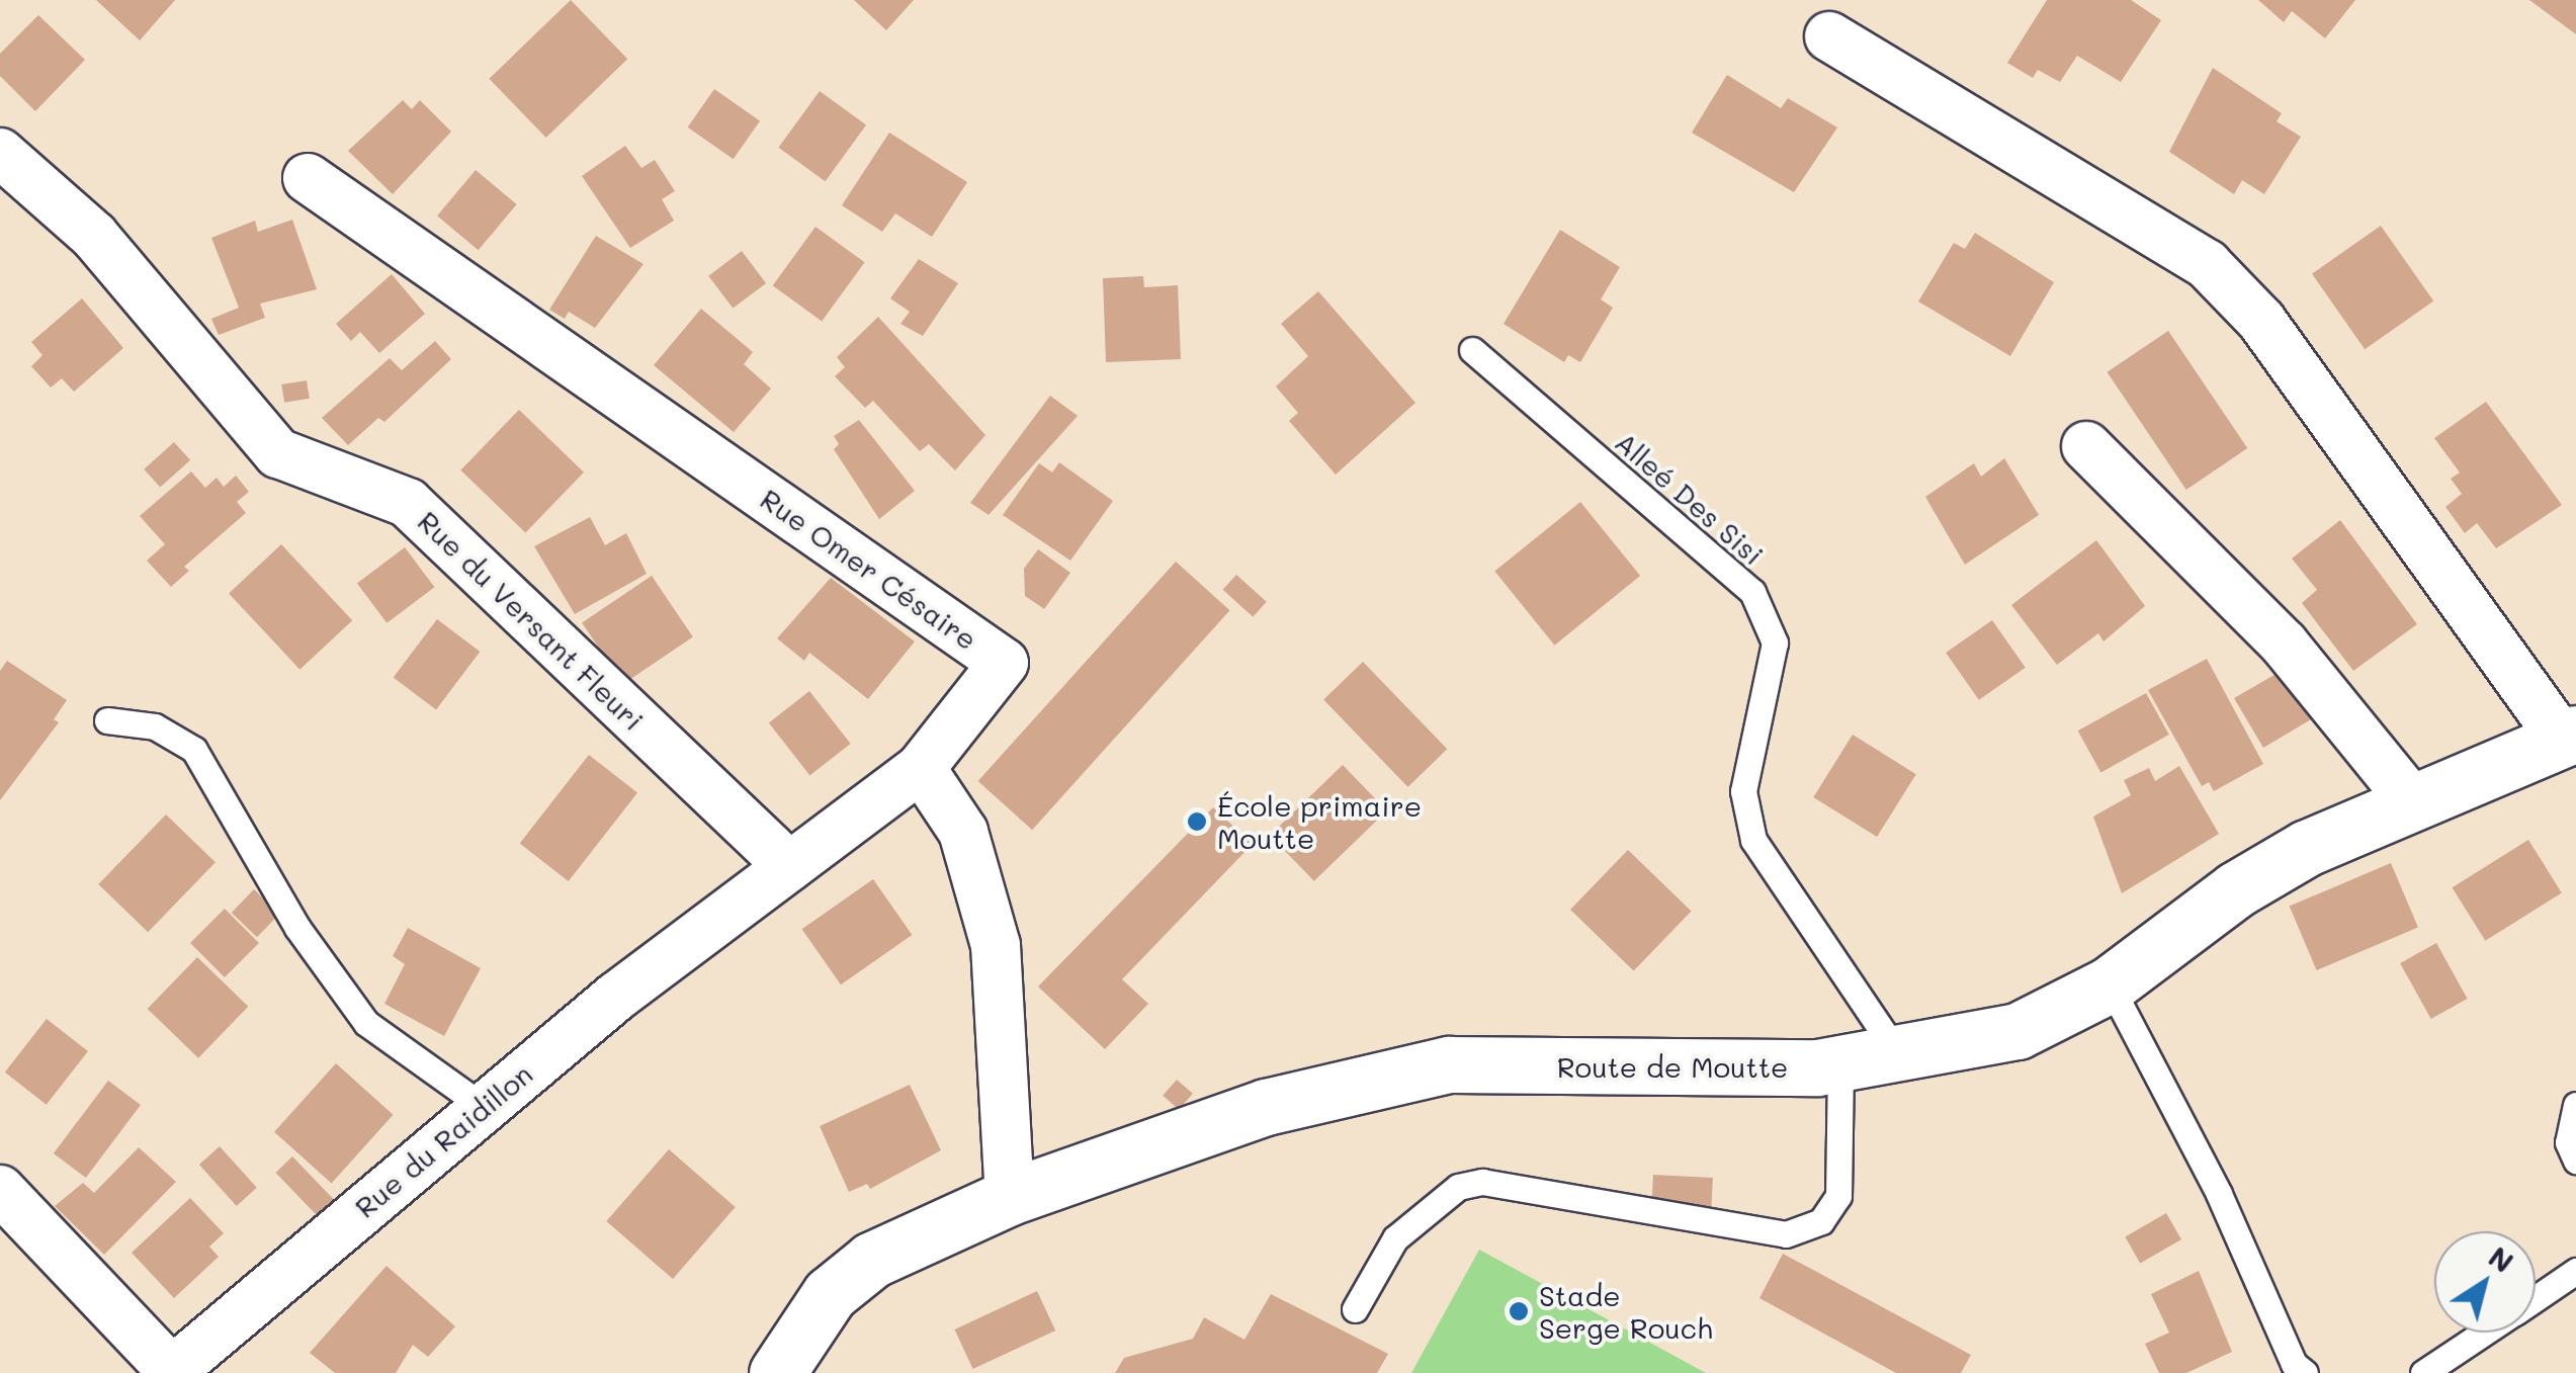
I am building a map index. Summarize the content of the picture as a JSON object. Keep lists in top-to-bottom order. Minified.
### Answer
{"streets":{"street":["Rue Omer Césaire","Rue du Versant Fleuri","Route de Moutte","Rue du Raidillon"],"lane":["Alleé Des Sisi"]},"crossings":[["Alleé Des Sisi","Route de Moutte"],["Rue Omer Césaire","Rue du Raidillon"],["Rue du Versant Fleuri","Rue du Raidillon"]],"places":["École primaire Moutte","Stade Serge Rouch"],"north":"top right"}
